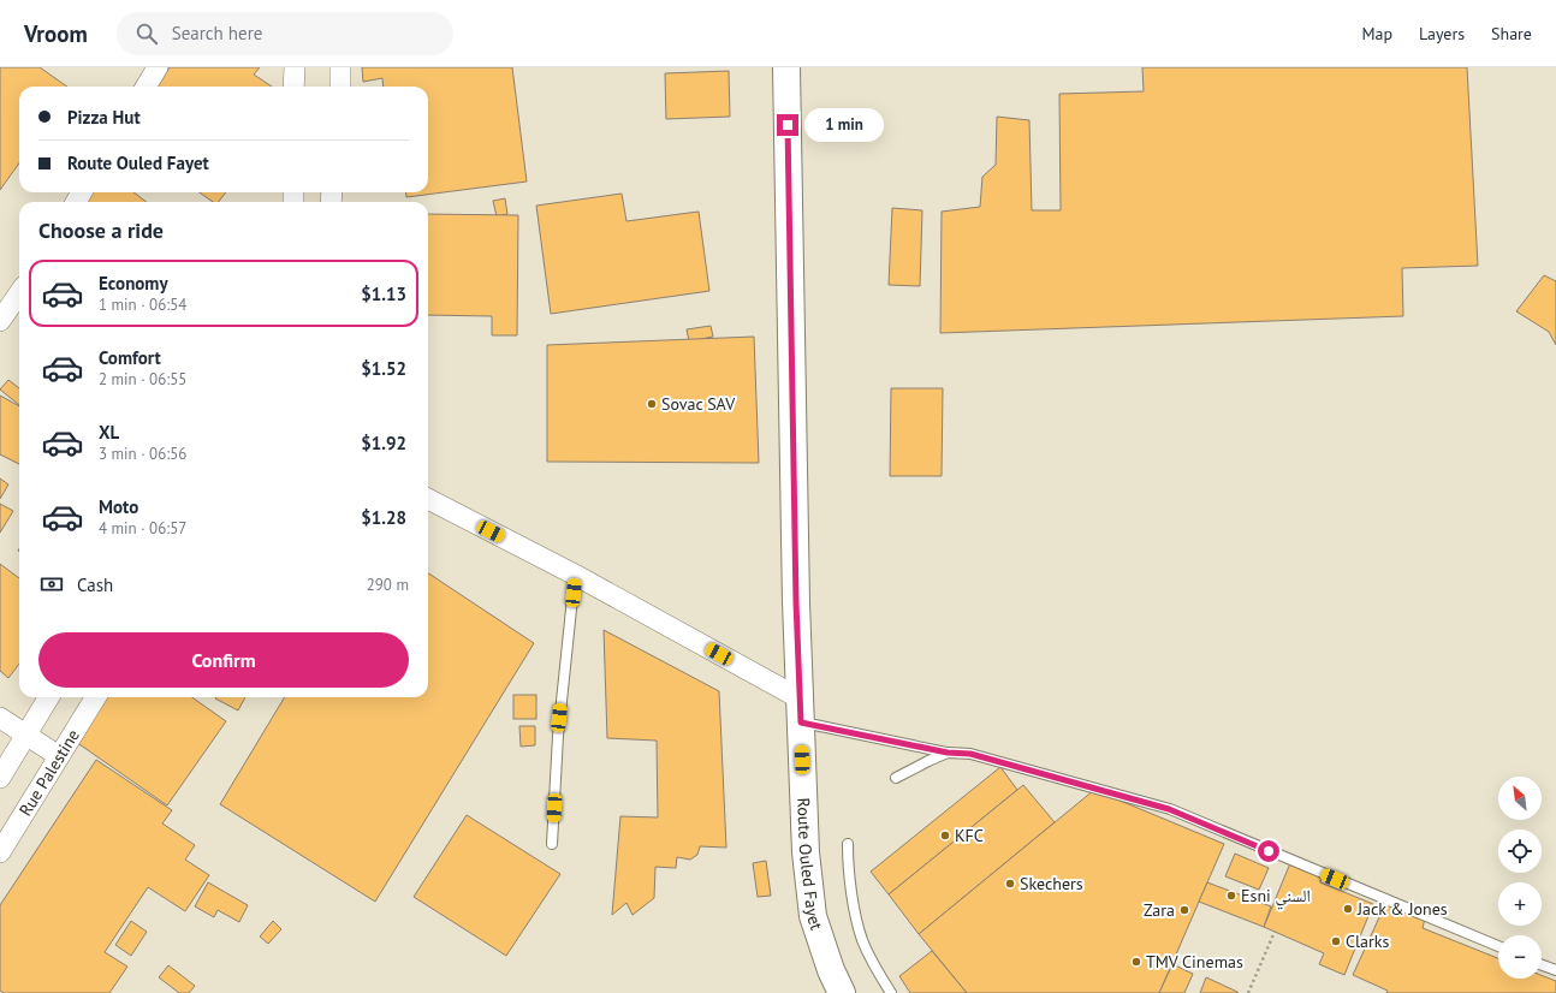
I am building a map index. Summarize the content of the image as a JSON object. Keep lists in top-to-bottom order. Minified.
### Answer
{"streets":{"main road":["Route Ouled Fayet"],"street":["Rue Palestine"]},"places":["Sovac SAV","KFC","Skechers","Esni السني","Jack & Jones","Zara","Clarks","TMV Cinemas"],"north":"top left","page":{"header":"Vroom","search":"Search here","nav":["Map","Layers","Share"],"banner":["Pizza Hut","Route Ouled Fayet"],"bubble":"1 min","heading":"Choose a ride","list":[{"name":"Economy","note":"1 min · 06:54","value":"$1.13"},{"name":"Comfort","note":"2 min · 06:55","value":"$1.52"},{"name":"XL","note":"3 min · 06:56","value":"$1.92"},{"name":"Moto","note":"4 min · 06:57","value":"$1.28"}],"pay":["Cash","290 m"],"buttons":"Confirm","map_buttons":["+","−"]}}
